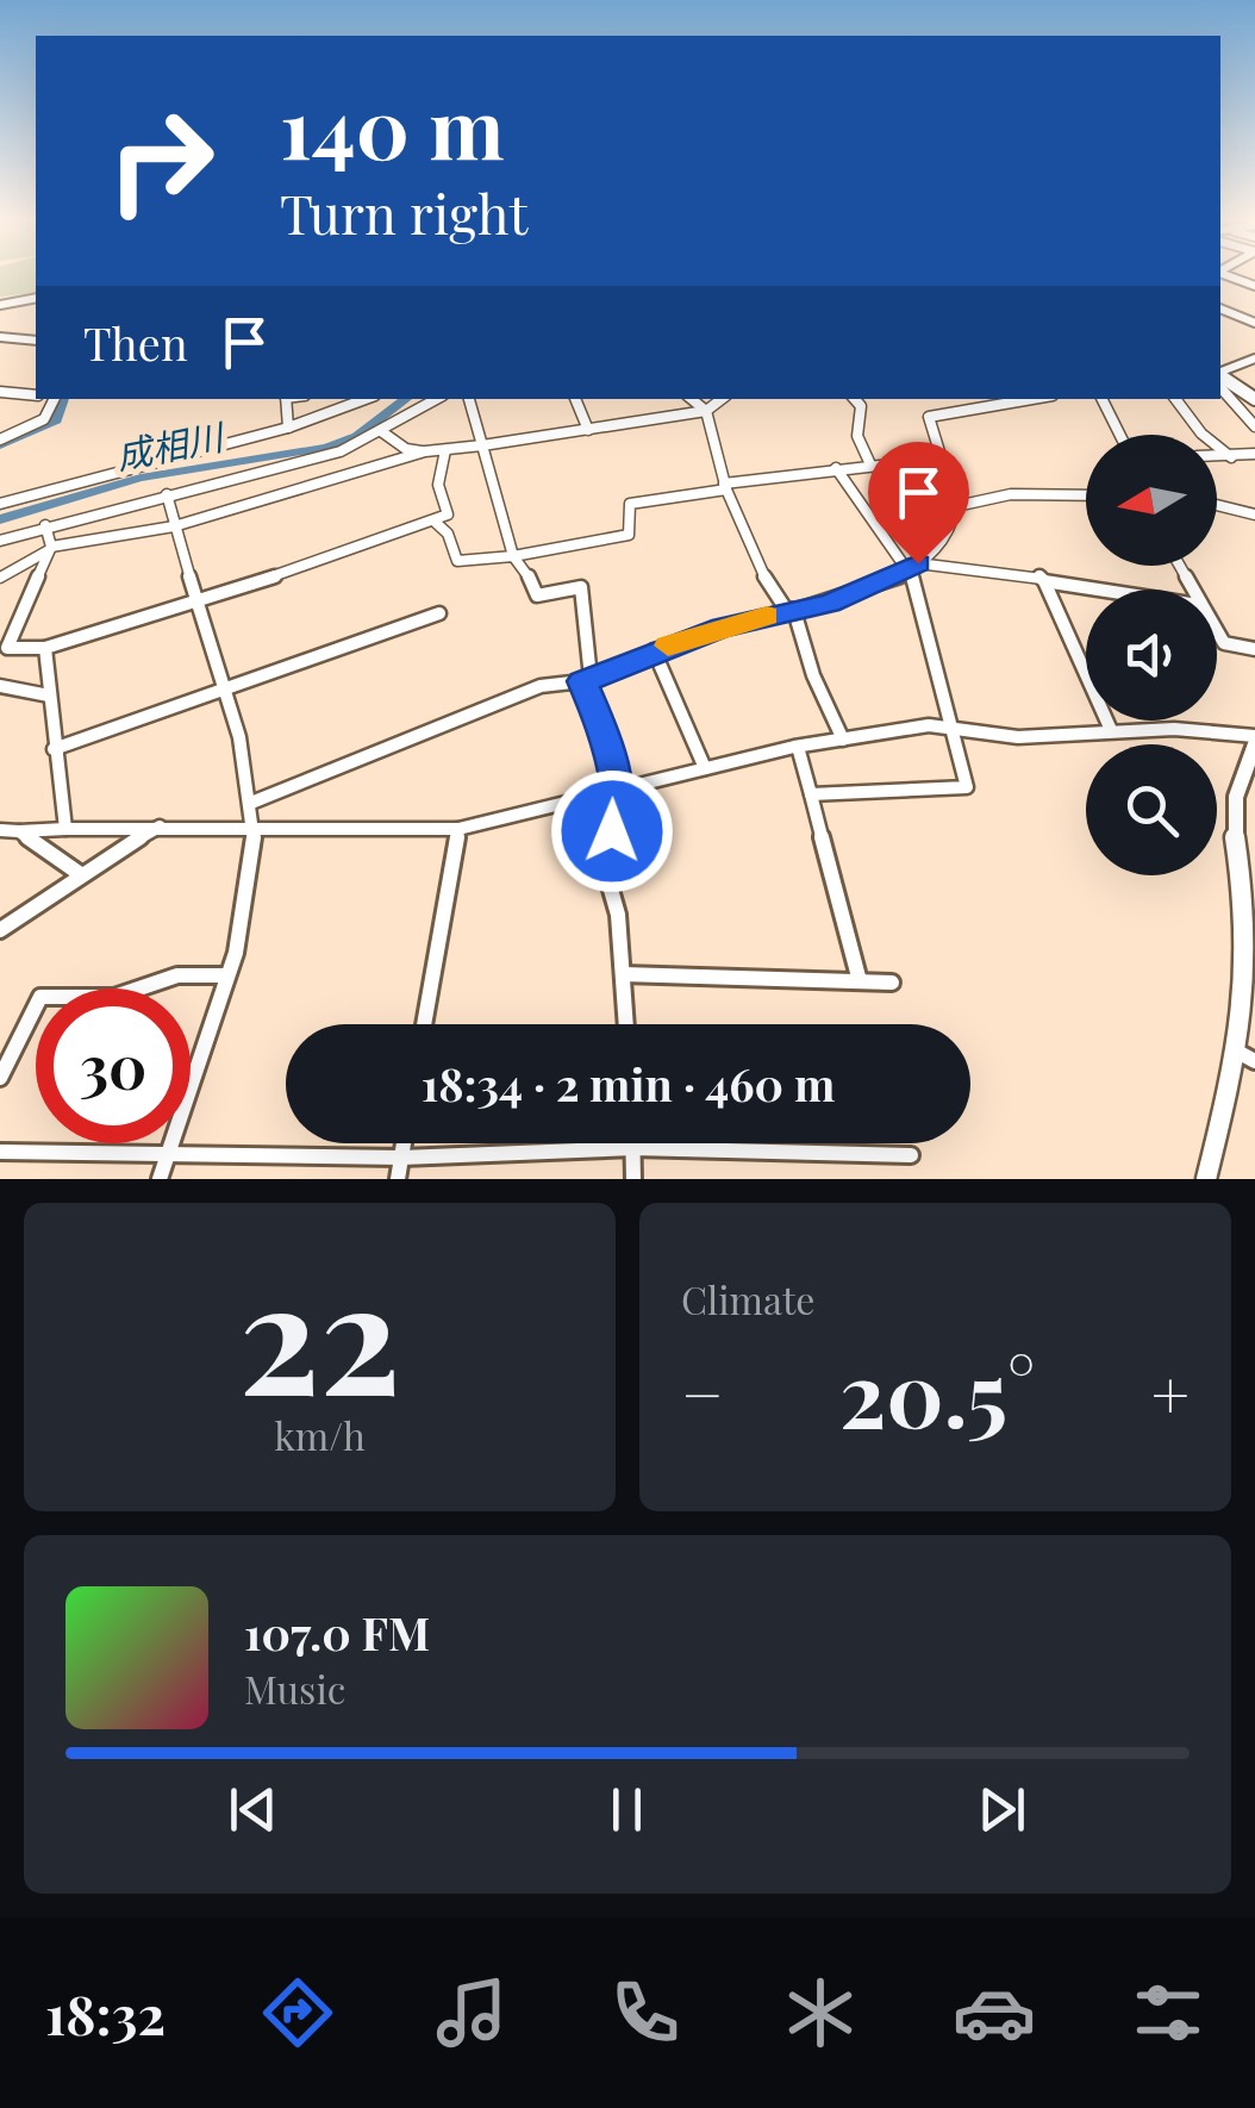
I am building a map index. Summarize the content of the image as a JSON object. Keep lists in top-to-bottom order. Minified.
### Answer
{"water":["成相川"],"north":"left","page":{"turn":["140 m","Turn right"],"then":"Then","limit":"30","trip":"18:34 · 2 min · 460 m","tile":[["22","km/h"],"Climate"],"heat":["−","20.5°","+"],"song":["107.0 FM","Music"],"tabs":"18:32"}}
